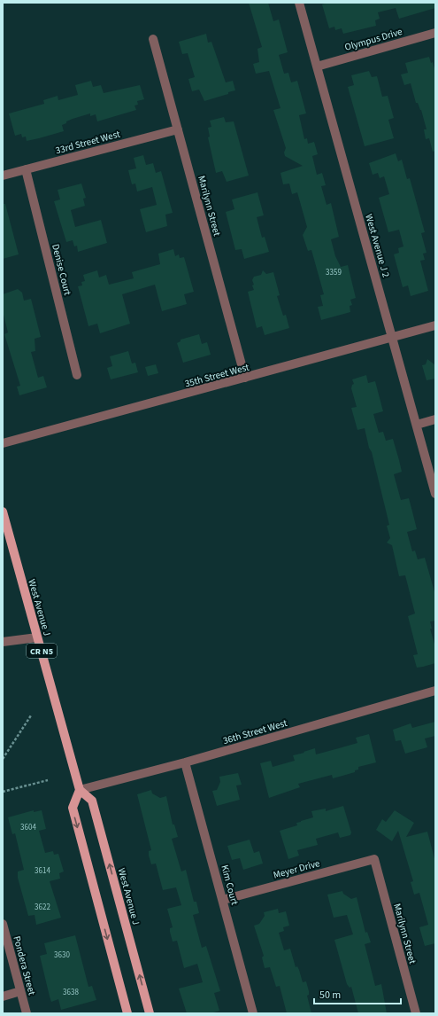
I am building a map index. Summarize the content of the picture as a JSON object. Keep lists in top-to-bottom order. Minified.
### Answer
{"streets":{"main road":["West Avenue J","CR N5"],"street":["Olympus Drive","33rd Street West","Marilynn Street","West Avenue J 2","Denise Court","35th Street West","36th Street West","Meyer Drive","Kim Court","Pondera Street"]},"crossings":[["Olympus Drive","West Avenue J 2"],["33rd Street West","Marilynn Street"],["33rd Street West","Denise Court"],["Marilynn Street","35th Street West"],["Marilynn Street","Meyer Drive"],["West Avenue J 2","35th Street West"],["West Avenue J","36th Street West"],["36th Street West","Kim Court"],["Meyer Drive","Kim Court"]],"house_numbers":["3359","3604","3614","3622","3630","3638"],"scale_bar":"50 m"}
